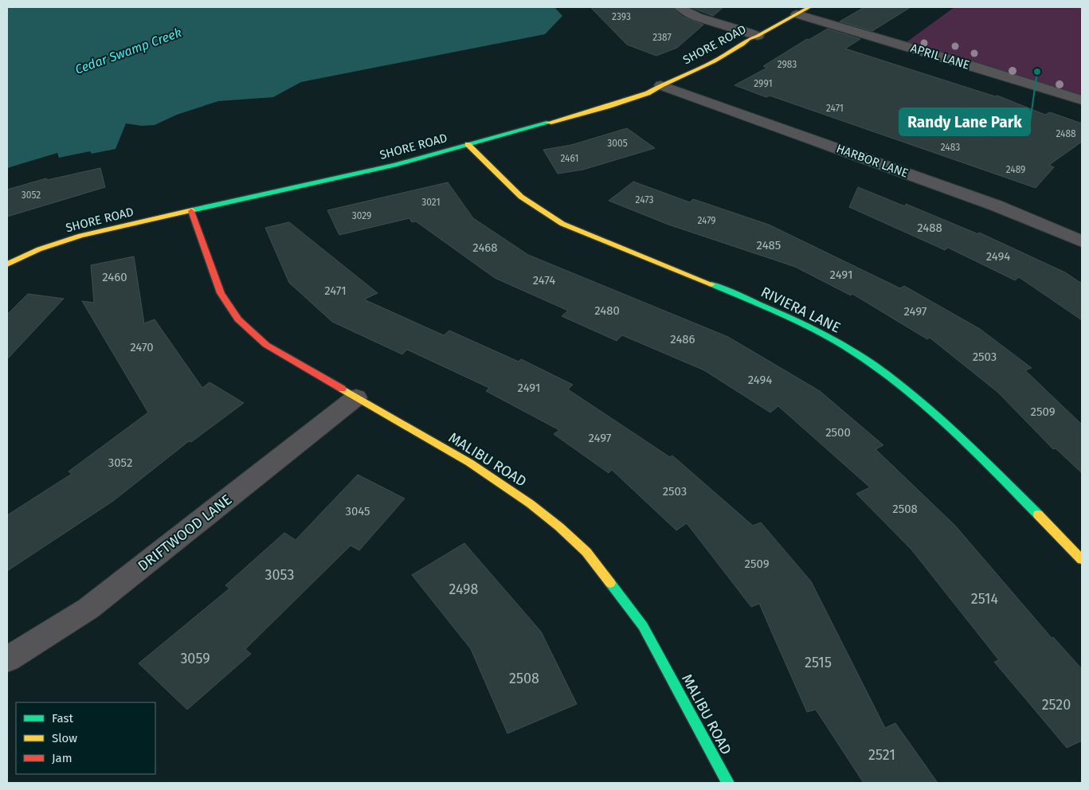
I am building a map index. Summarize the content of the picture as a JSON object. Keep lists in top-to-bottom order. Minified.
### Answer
{"streets":{"street":["SHORE ROAD","APRIL LANE","HARBOR LANE","RIVIERA LANE","MALIBU ROAD","DRIFTWOOD LANE"]},"crossings":[["SHORE ROAD","APRIL LANE"],["SHORE ROAD","HARBOR LANE"],["SHORE ROAD","RIVIERA LANE"],["SHORE ROAD","MALIBU ROAD"],["MALIBU ROAD","DRIFTWOOD LANE"]],"water":["Cedar Swamp Creek"],"places":["Randy Lane Park"],"house_numbers":["2393","2387","2983","2991","2471","2488","3005","2483","2461","2489","3052","2473","3021","3029","2479","2488","2485","2468","2494","2491","2460","2474","2471","2480","2497","2486","2470","2503","2494","2491","2509","2500","2497","3052","2503","2508","3045","2509","3053","2498","2514","3059","2515","2508","2520","2521"],"legend":["Fast","Slow","Jam"]}
